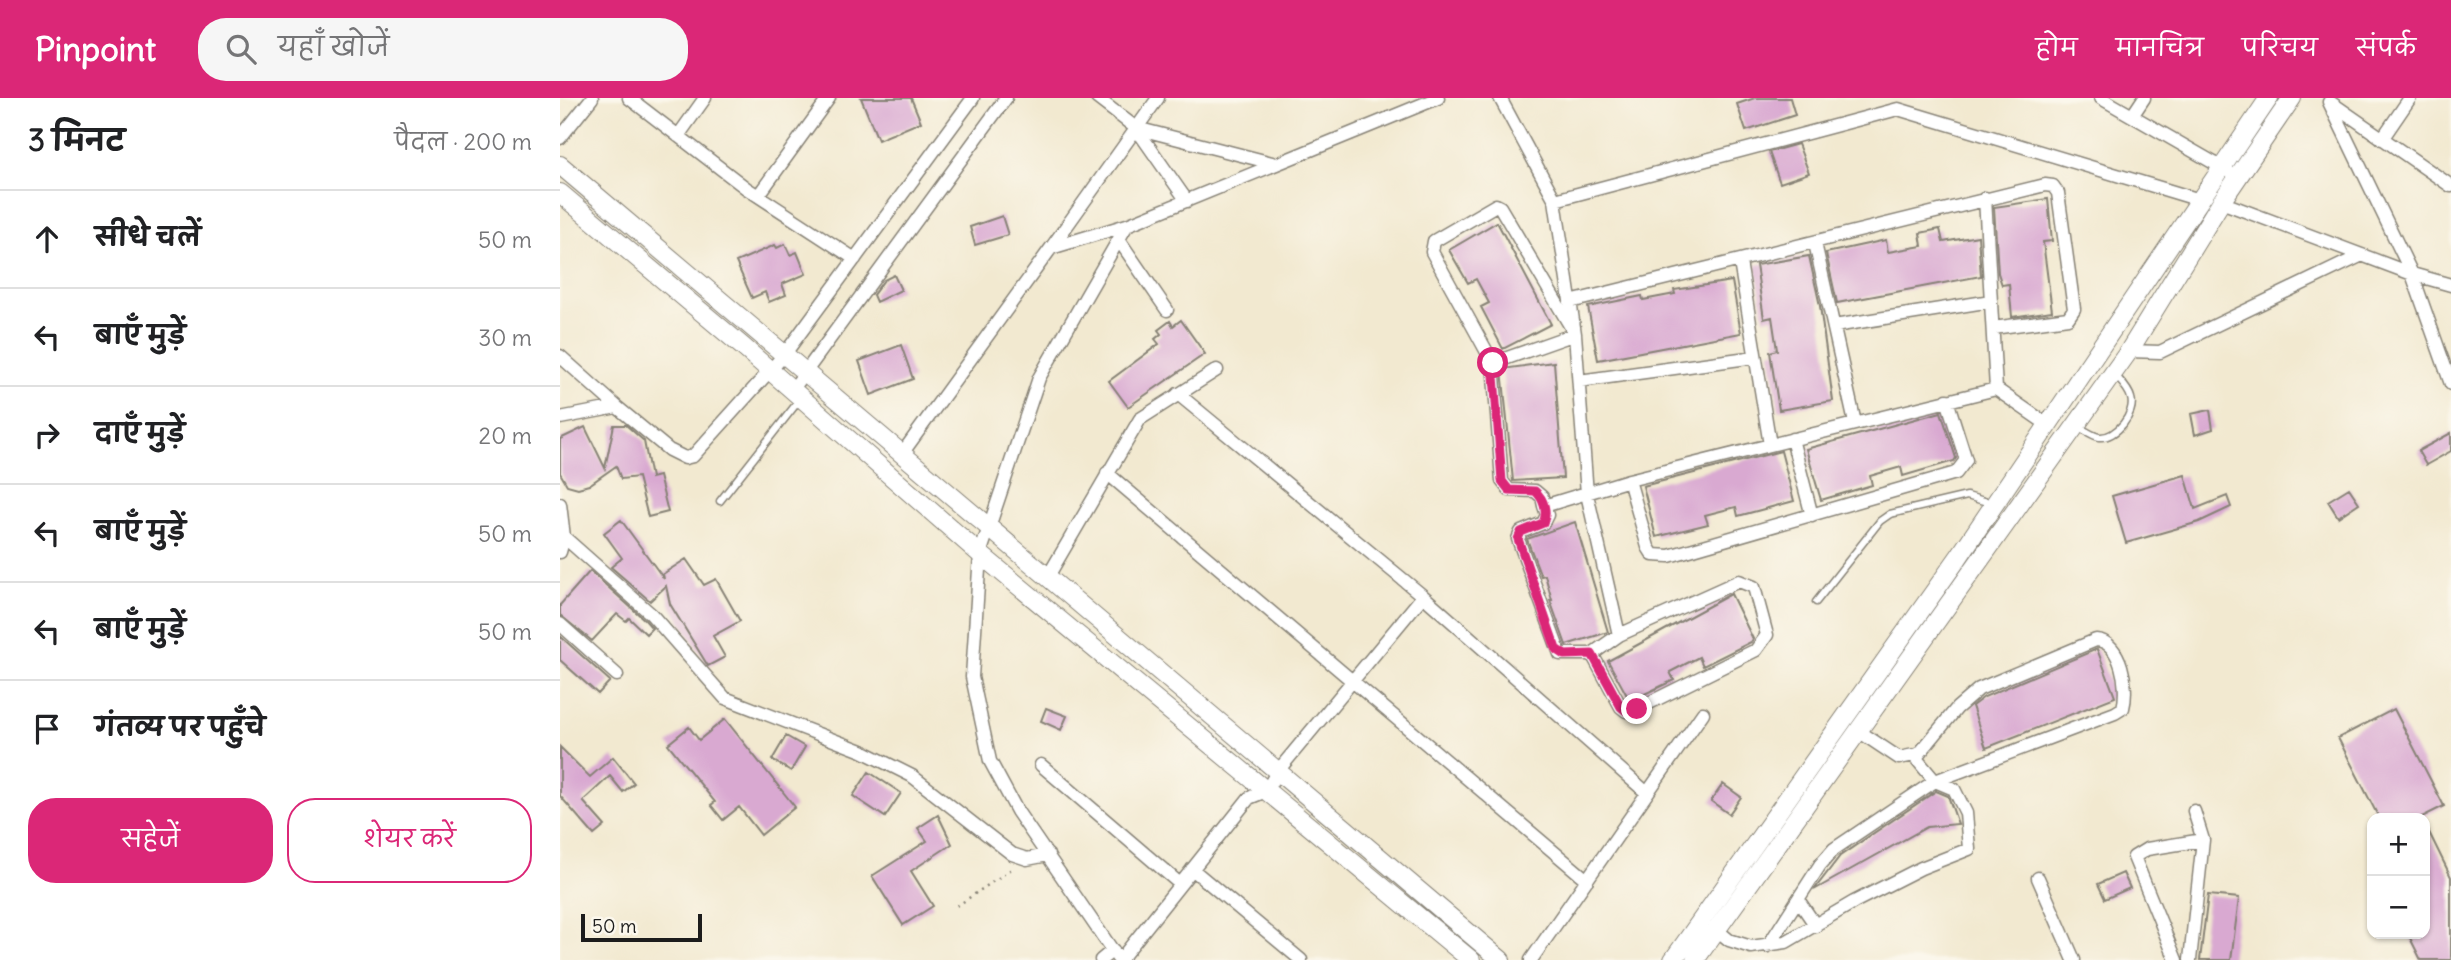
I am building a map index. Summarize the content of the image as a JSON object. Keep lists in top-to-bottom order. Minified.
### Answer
{"scale_bar":"50 m","page":{"header":"Pinpoint","search":"यहाँ खोजें","nav":["होम","मानचित्र","परिचय","संपर्क"],"heading":["3 मिनट","पैदल · 200 m"],"list":[["सीधे चलें","50 m"],["बाएँ मुड़ें","30 m"],["दाएँ मुड़ें","20 m"],["बाएँ मुड़ें","50 m"],["बाएँ मुड़ें","50 m"],"गंतव्य पर पहुँचे"],"buttons":["सहेजें","शेयर करें"],"map_buttons":["+","−"],"scale":"50 m"}}
